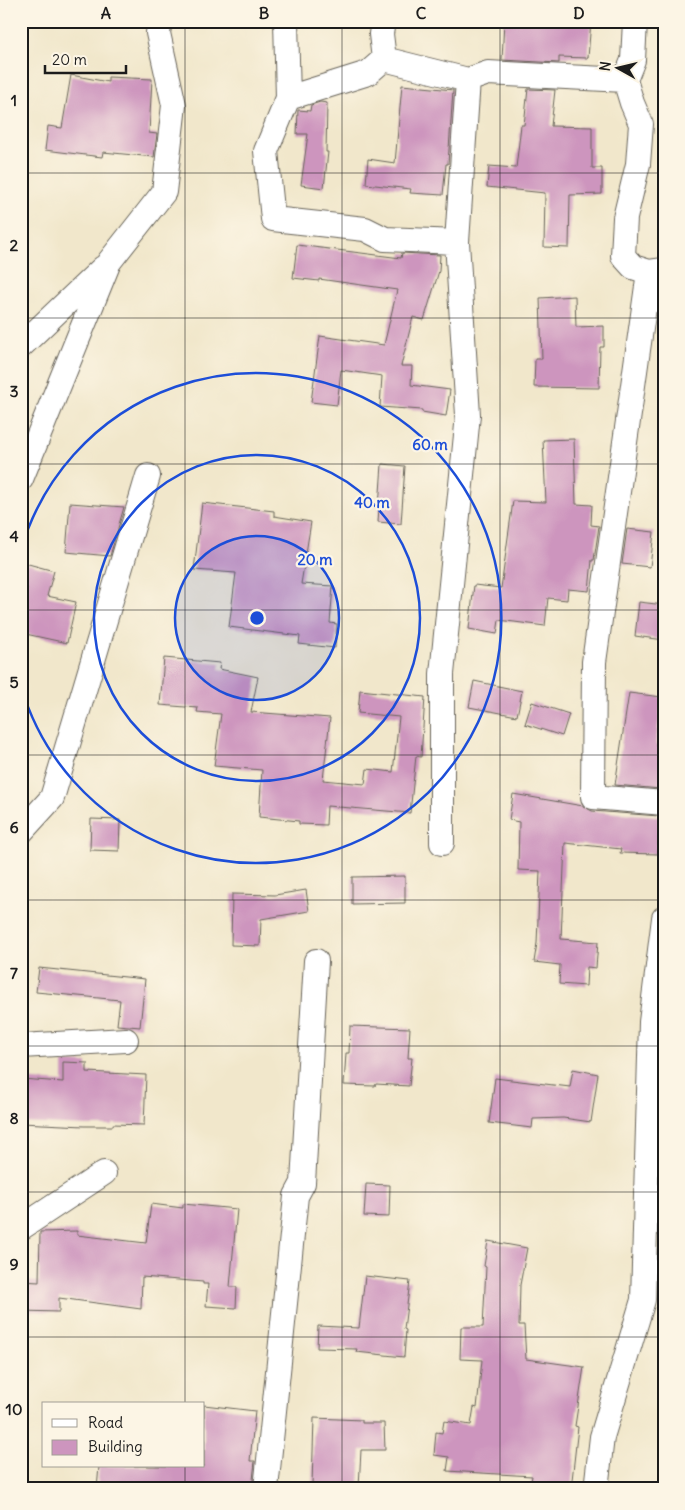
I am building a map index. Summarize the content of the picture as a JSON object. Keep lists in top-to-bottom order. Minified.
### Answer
{"legend":["Road","Building"],"scale_bar":"20 m","north":"left","grid":{"columns":["A","B","C","D"],"rows":["1","2","3","4","5","6","7","8","9","10"]},"rings":["60 m","40 m","20 m"]}
